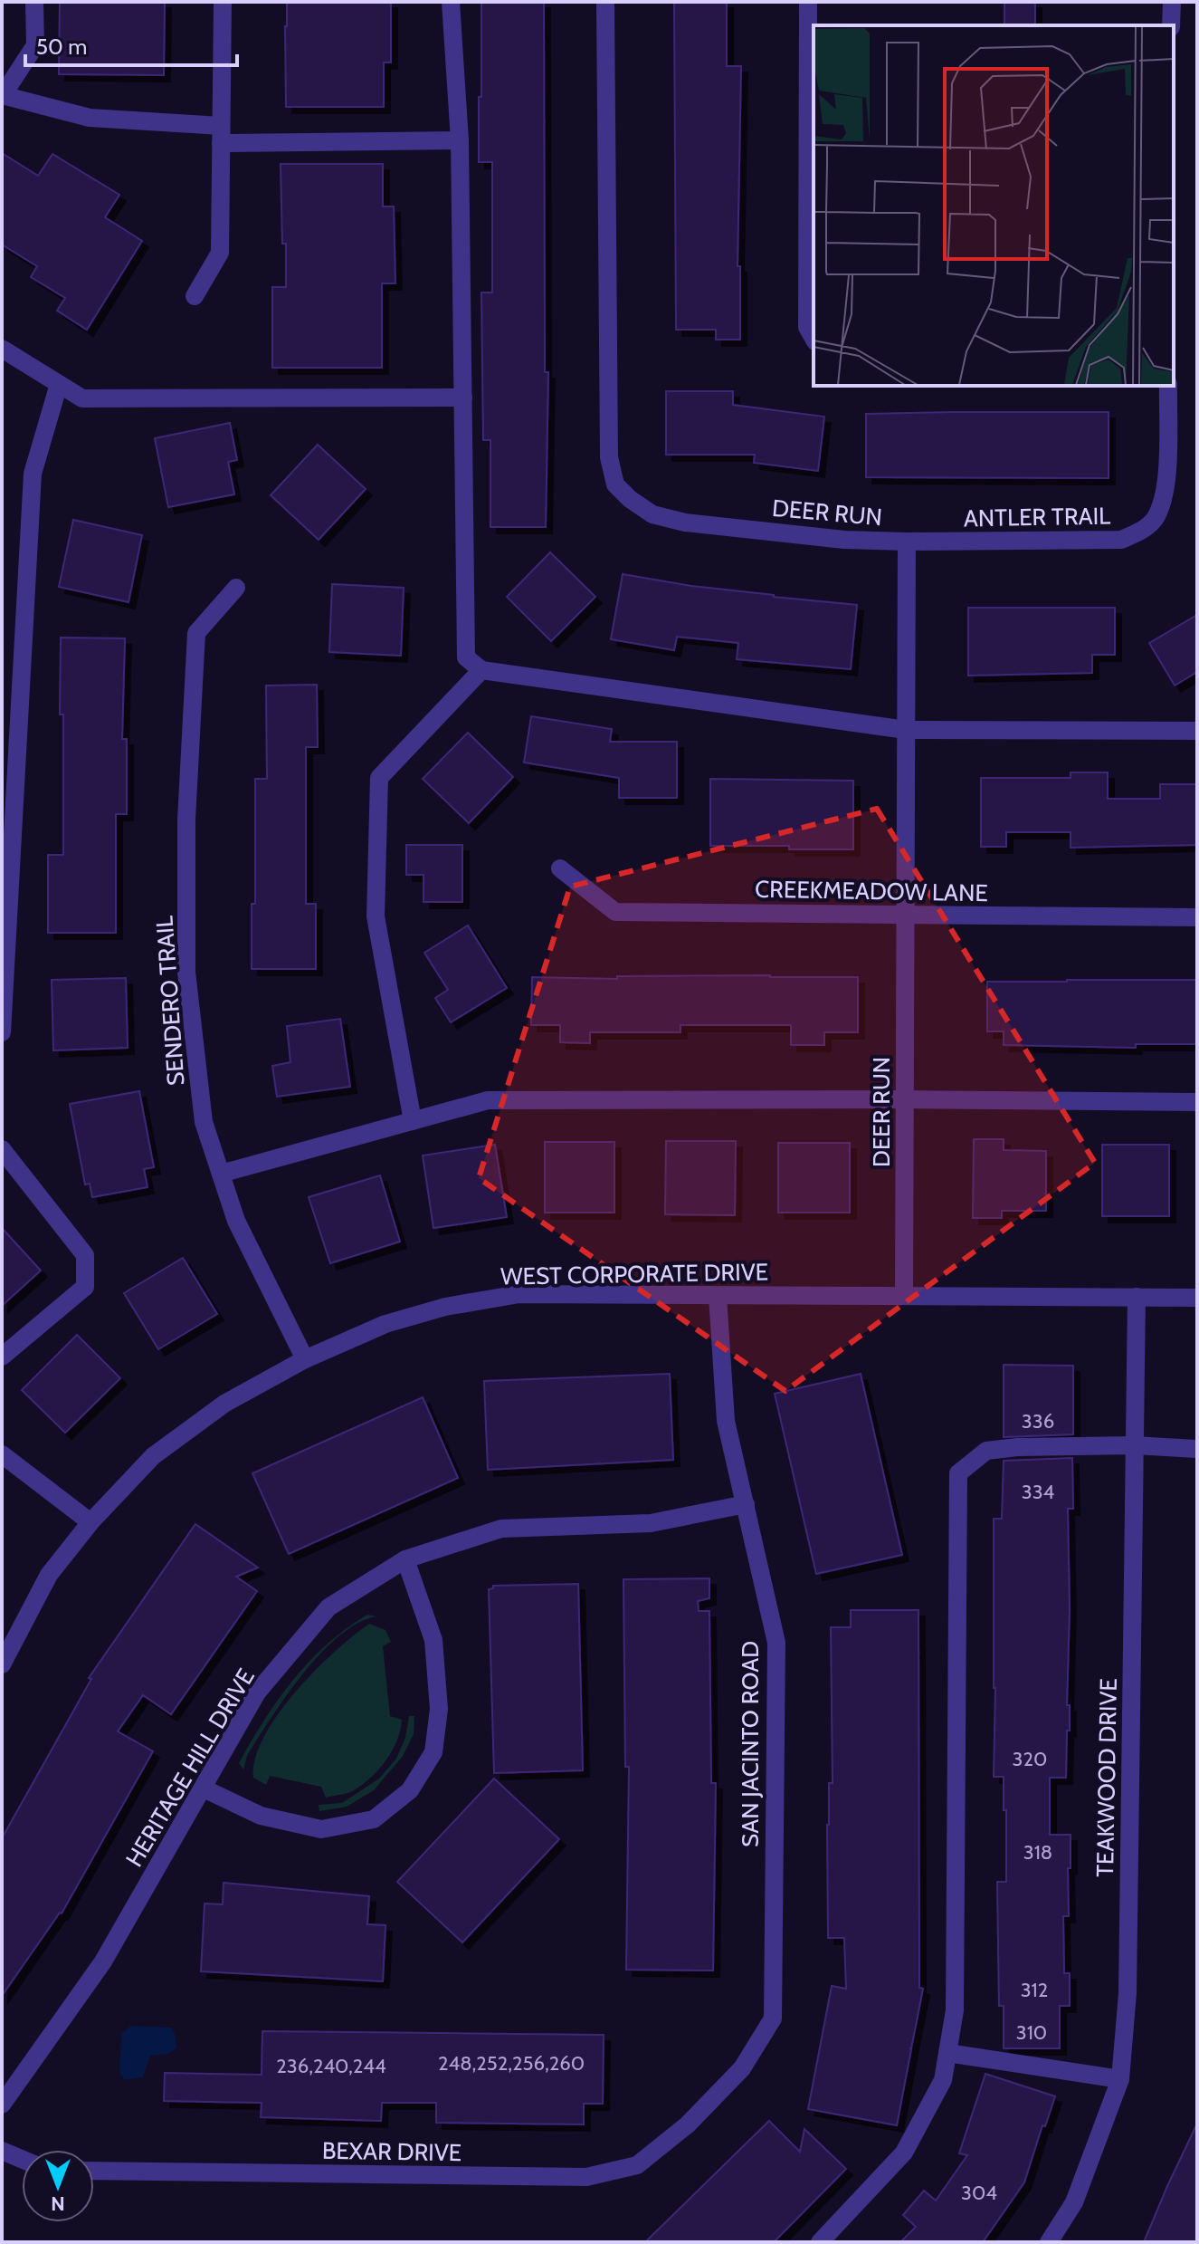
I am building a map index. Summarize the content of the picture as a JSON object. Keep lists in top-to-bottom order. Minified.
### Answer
{"streets":{"street":["DEER RUN","ANTLER TRAIL","CREEKMEADOW LANE","SENDERO TRAIL","WEST CORPORATE DRIVE","SAN JACINTO ROAD","HERITAGE HILL DRIVE","TEAKWOOD DRIVE","BEXAR DRIVE"]},"crossings":[["DEER RUN","ANTLER TRAIL"],["DEER RUN","CREEKMEADOW LANE"],["DEER RUN","WEST CORPORATE DRIVE"],["SENDERO TRAIL","WEST CORPORATE DRIVE"],["WEST CORPORATE DRIVE","SAN JACINTO ROAD"],["WEST CORPORATE DRIVE","TEAKWOOD DRIVE"],["SAN JACINTO ROAD","HERITAGE HILL DRIVE"],["SAN JACINTO ROAD","BEXAR DRIVE"]],"house_numbers":["336","334","320","318","312","310","248,252,256,260","236,240,244","304"],"scale_bar":"50 m","north":"bottom"}
